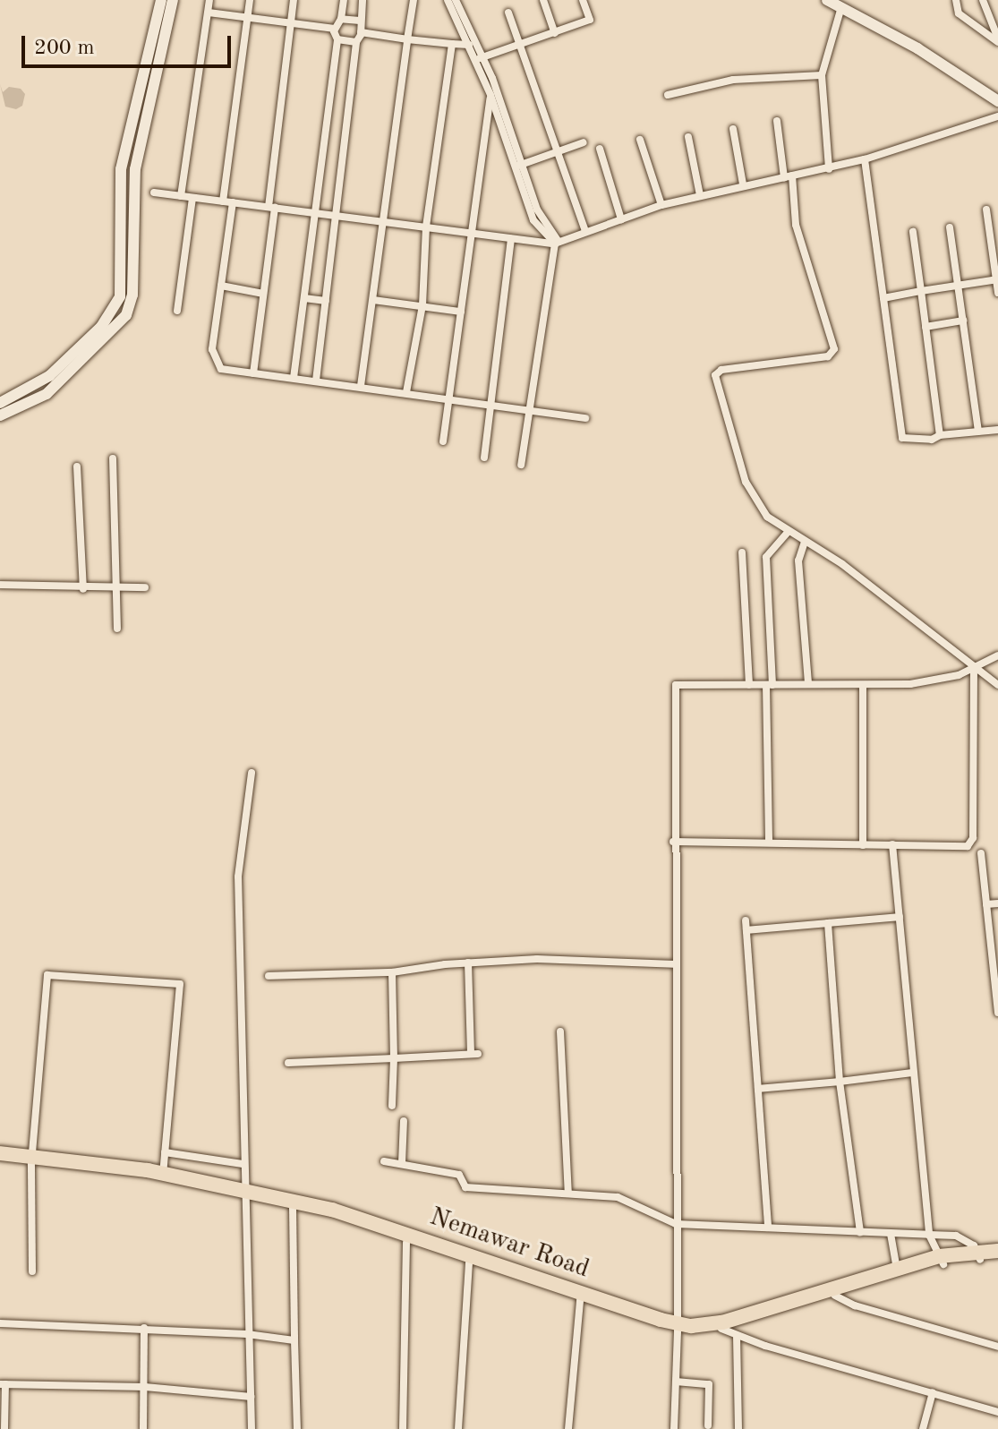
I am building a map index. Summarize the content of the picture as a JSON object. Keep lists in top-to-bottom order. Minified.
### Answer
{"streets":{"highway":["Nemawar Road"]},"scale_bar":"200 m"}
